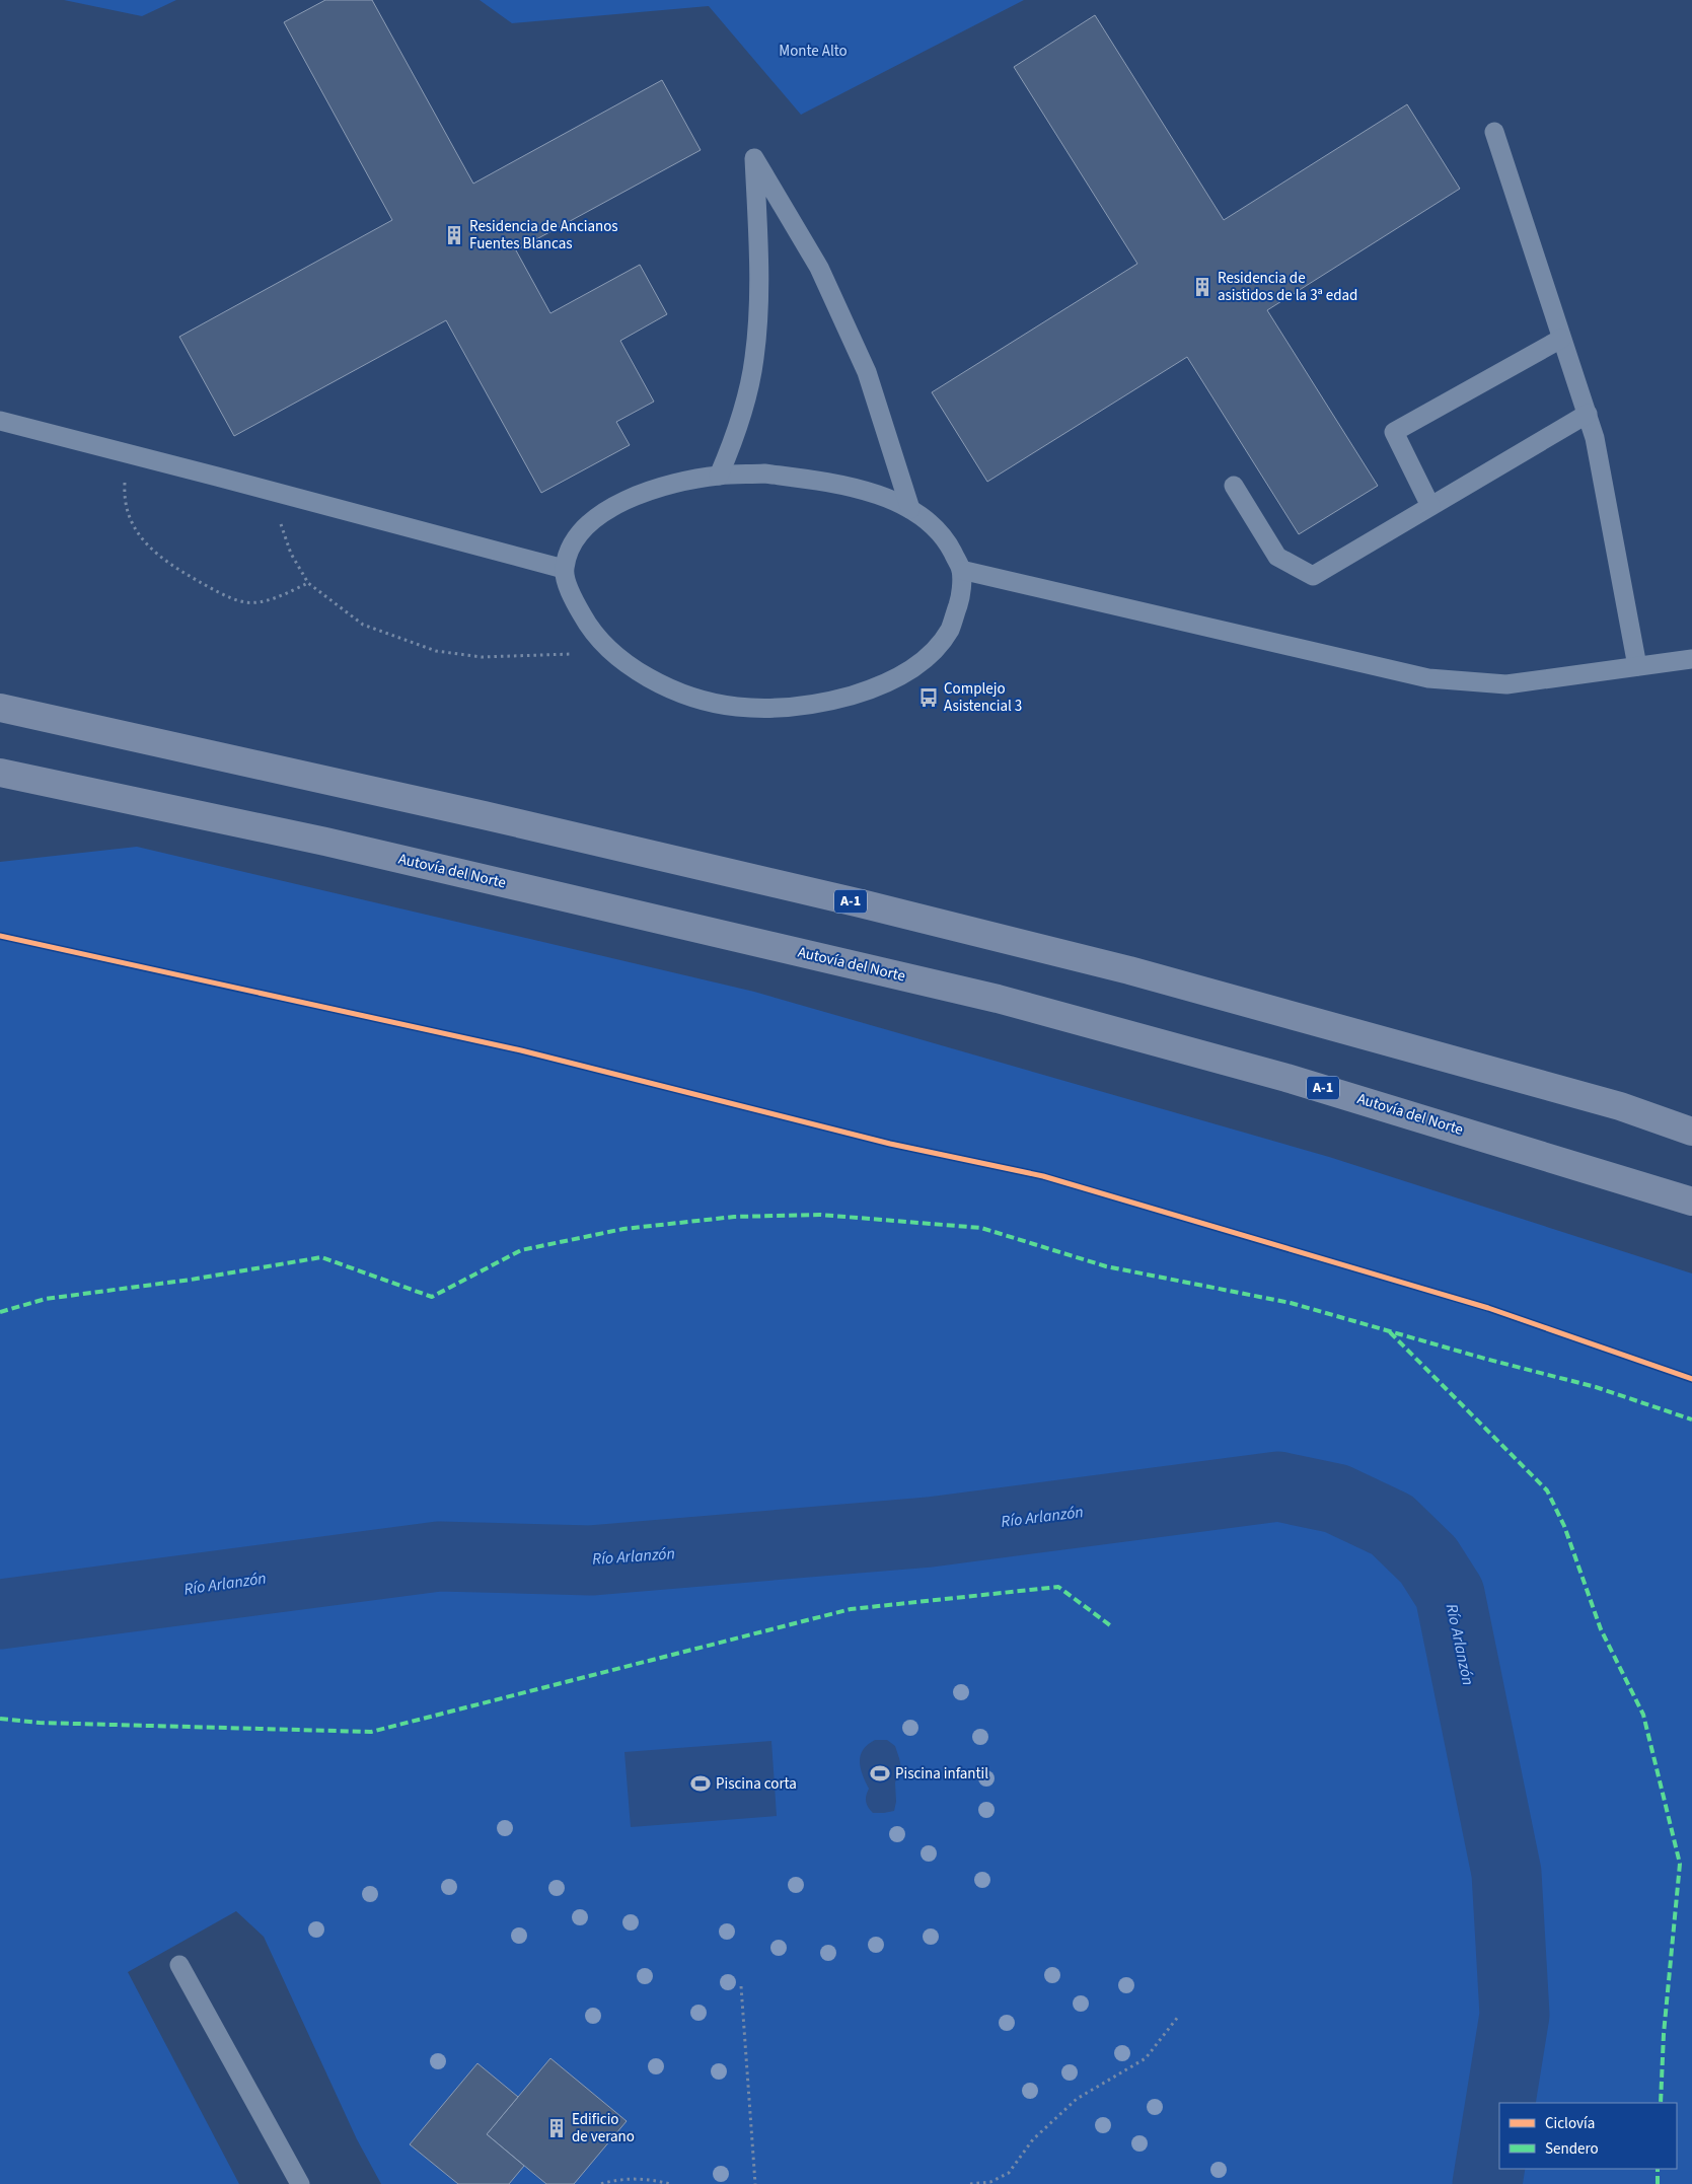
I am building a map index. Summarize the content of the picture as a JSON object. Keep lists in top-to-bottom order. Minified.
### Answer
{"streets":{"highway":["Autovía del Norte","A-1"]},"water":["Río Arlanzón"],"parks":["Monte Alto"],"places":{"building":["Residencia de Ancianos Fuentes Blancas","Residencia de asistidos de la 3ª edad","Edificio de verano"],"bus stop":["Complejo Asistencial 3"],"sports":["Piscina infantil","Piscina corta"]},"legend":["Ciclovía","Sendero"]}
